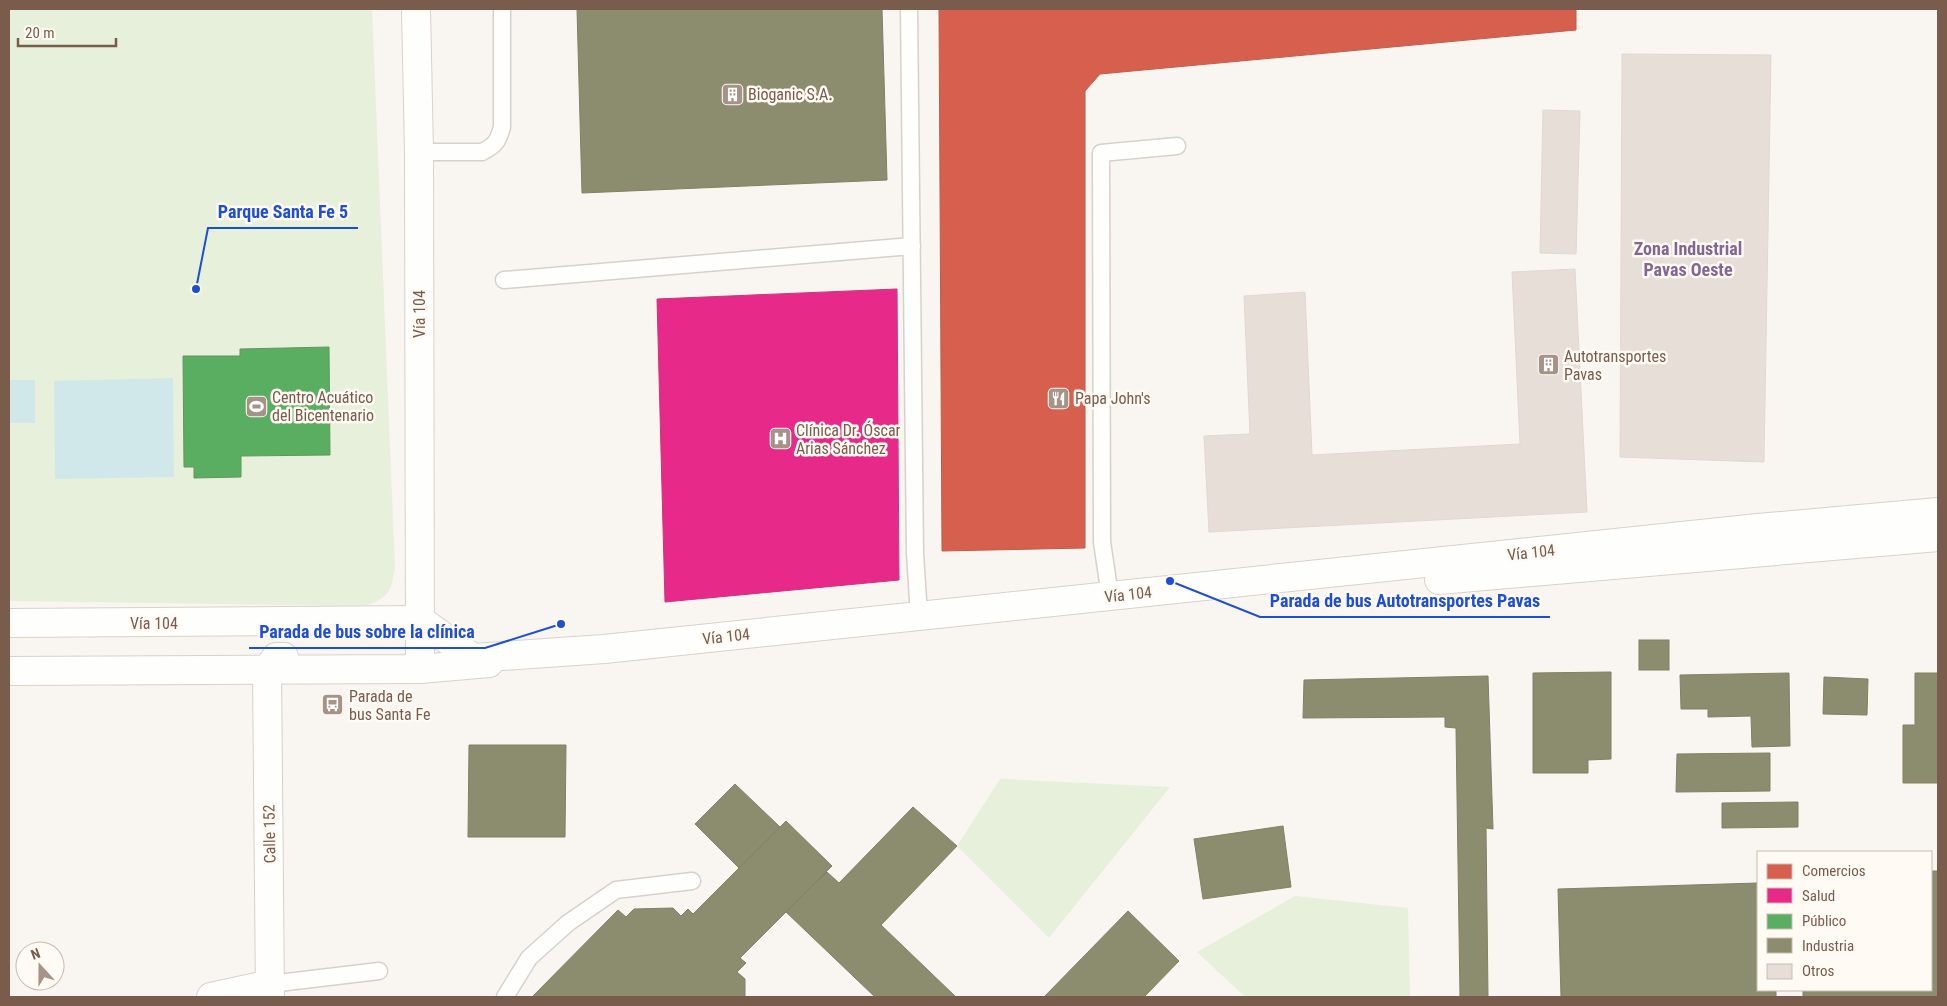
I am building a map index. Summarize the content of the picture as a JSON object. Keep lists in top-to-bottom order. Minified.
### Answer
{"streets":{"main road":["Vía 104","Calle 152"]},"crossings":[["Vía 104","Calle 152"]],"districts":["Zona Industrial Pavas Oeste"],"places":{"building":["Bioganic S.A.","Autotransportes Pavas"],"other":["Parque Santa Fe 5","Parada de bus Autotransportes Pavas","Parada de bus sobre la clínica"],"restaurant":["Papa John's"],"sports":["Centro Acuático del Bicentenario"],"hospital":["Clínica Dr. Óscar Arias Sánchez"],"bus stop":["Parada de bus Santa Fe"]},"legend":["Comercios","Salud","Público","Industria","Otros"],"scale_bar":"20 m","north":"top"}
